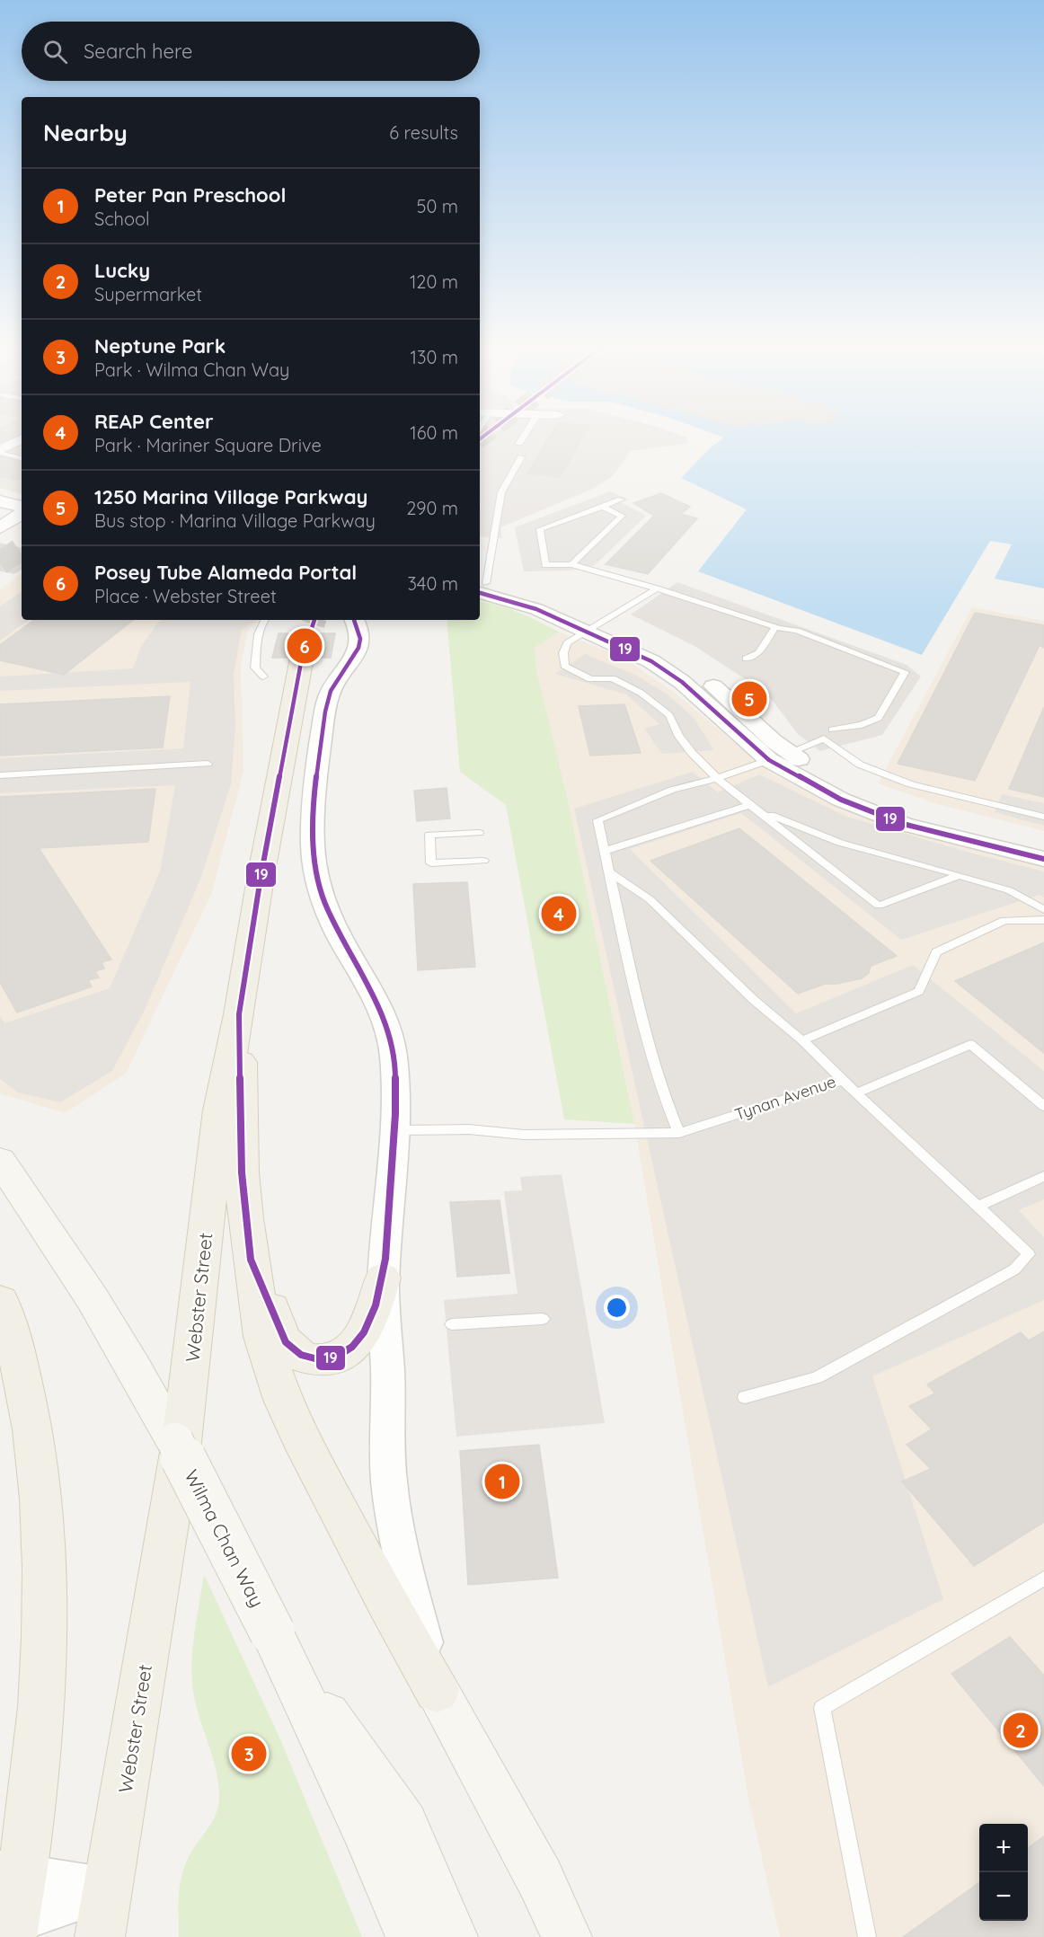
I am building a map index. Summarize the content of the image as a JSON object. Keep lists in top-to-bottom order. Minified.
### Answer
{"streets":{"main road":["Webster Street","Wilma Chan Way"],"lane":["Tynan Avenue"]},"lines":["transit line 19"],"page":{"search":"Search here","heading":["Nearby","6 results"],"list":[{"mark":"1","name":"Peter Pan Preschool","note":"School","value":"50 m"},{"mark":"2","name":"Lucky","note":"Supermarket","value":"120 m"},{"mark":"3","name":"Neptune Park","note":"Park · Wilma Chan Way","value":"130 m"},{"mark":"4","name":"REAP Center","note":"Park · Mariner Square Drive","value":"160 m"},{"mark":"5","name":"1250 Marina Village Parkway","note":"Bus stop · Marina Village Parkway","value":"290 m"},{"mark":"6","name":"Posey Tube Alameda Portal","note":"Place · Webster Street","value":"340 m"}],"pins":["6","5","4","1","2","3"],"map_buttons":["+","−"]}}
